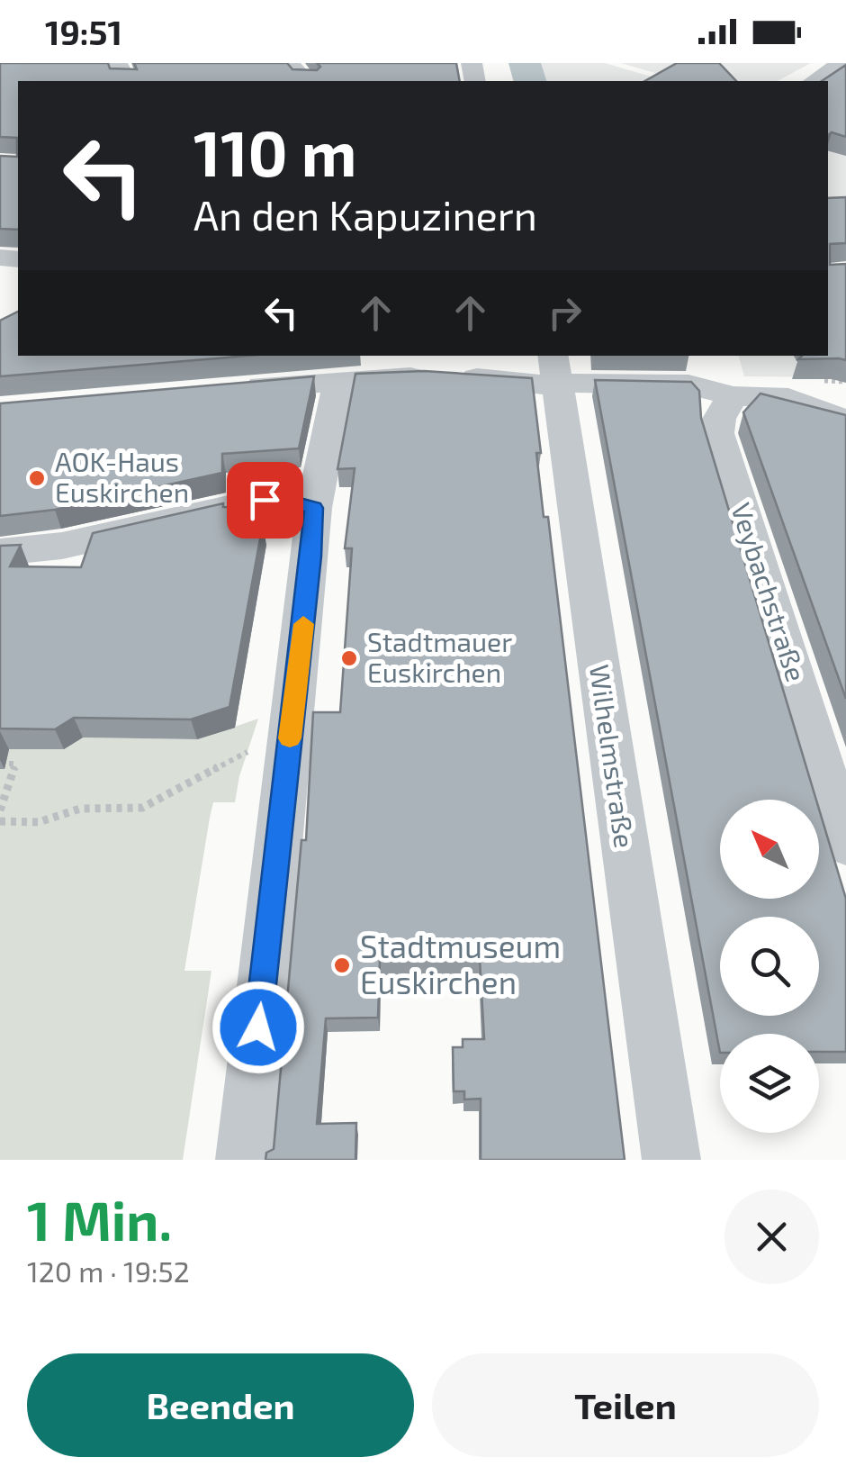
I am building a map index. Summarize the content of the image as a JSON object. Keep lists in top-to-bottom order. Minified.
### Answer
{"streets":{"street":["Veybachstraße","Wilhelmstraße"]},"places":["AOK-Haus Euskirchen","Stadtmauer Euskirchen","Stadtmuseum Euskirchen"],"north":"top left","page":{"status":"19:51","turn":["110 m","An den Kapuzinern"],"heading":["1 Min.","120 m · 19:52"],"buttons":["Beenden","Teilen"]}}
